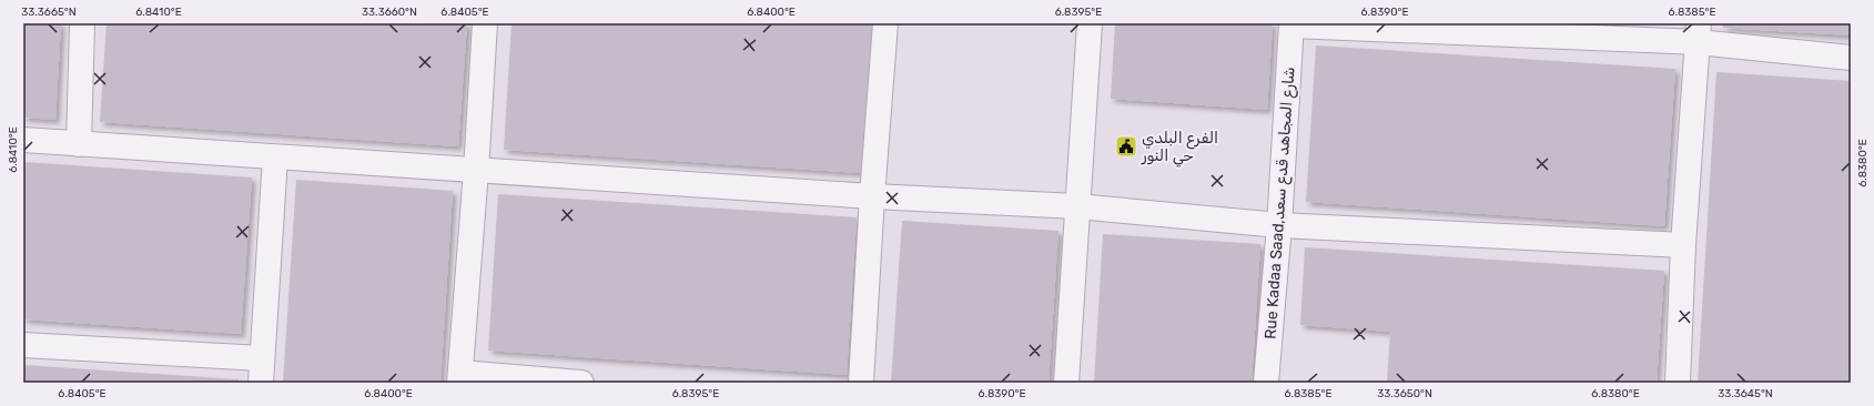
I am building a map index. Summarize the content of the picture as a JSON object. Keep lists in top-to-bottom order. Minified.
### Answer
{"streets":{"street":["Rue Kadaa Saad,شارع المجاهد قدع سعد"]},"places":{"public building":["الفرع البلدي حي النور"]},"coordinates":["33.3665°N","6.8410°E","33.3660°N","6.8405°E","6.8400°E","6.8395°E","6.8390°E","6.8385°E","6.8380°E","33.3650°N","33.3645°N"]}
